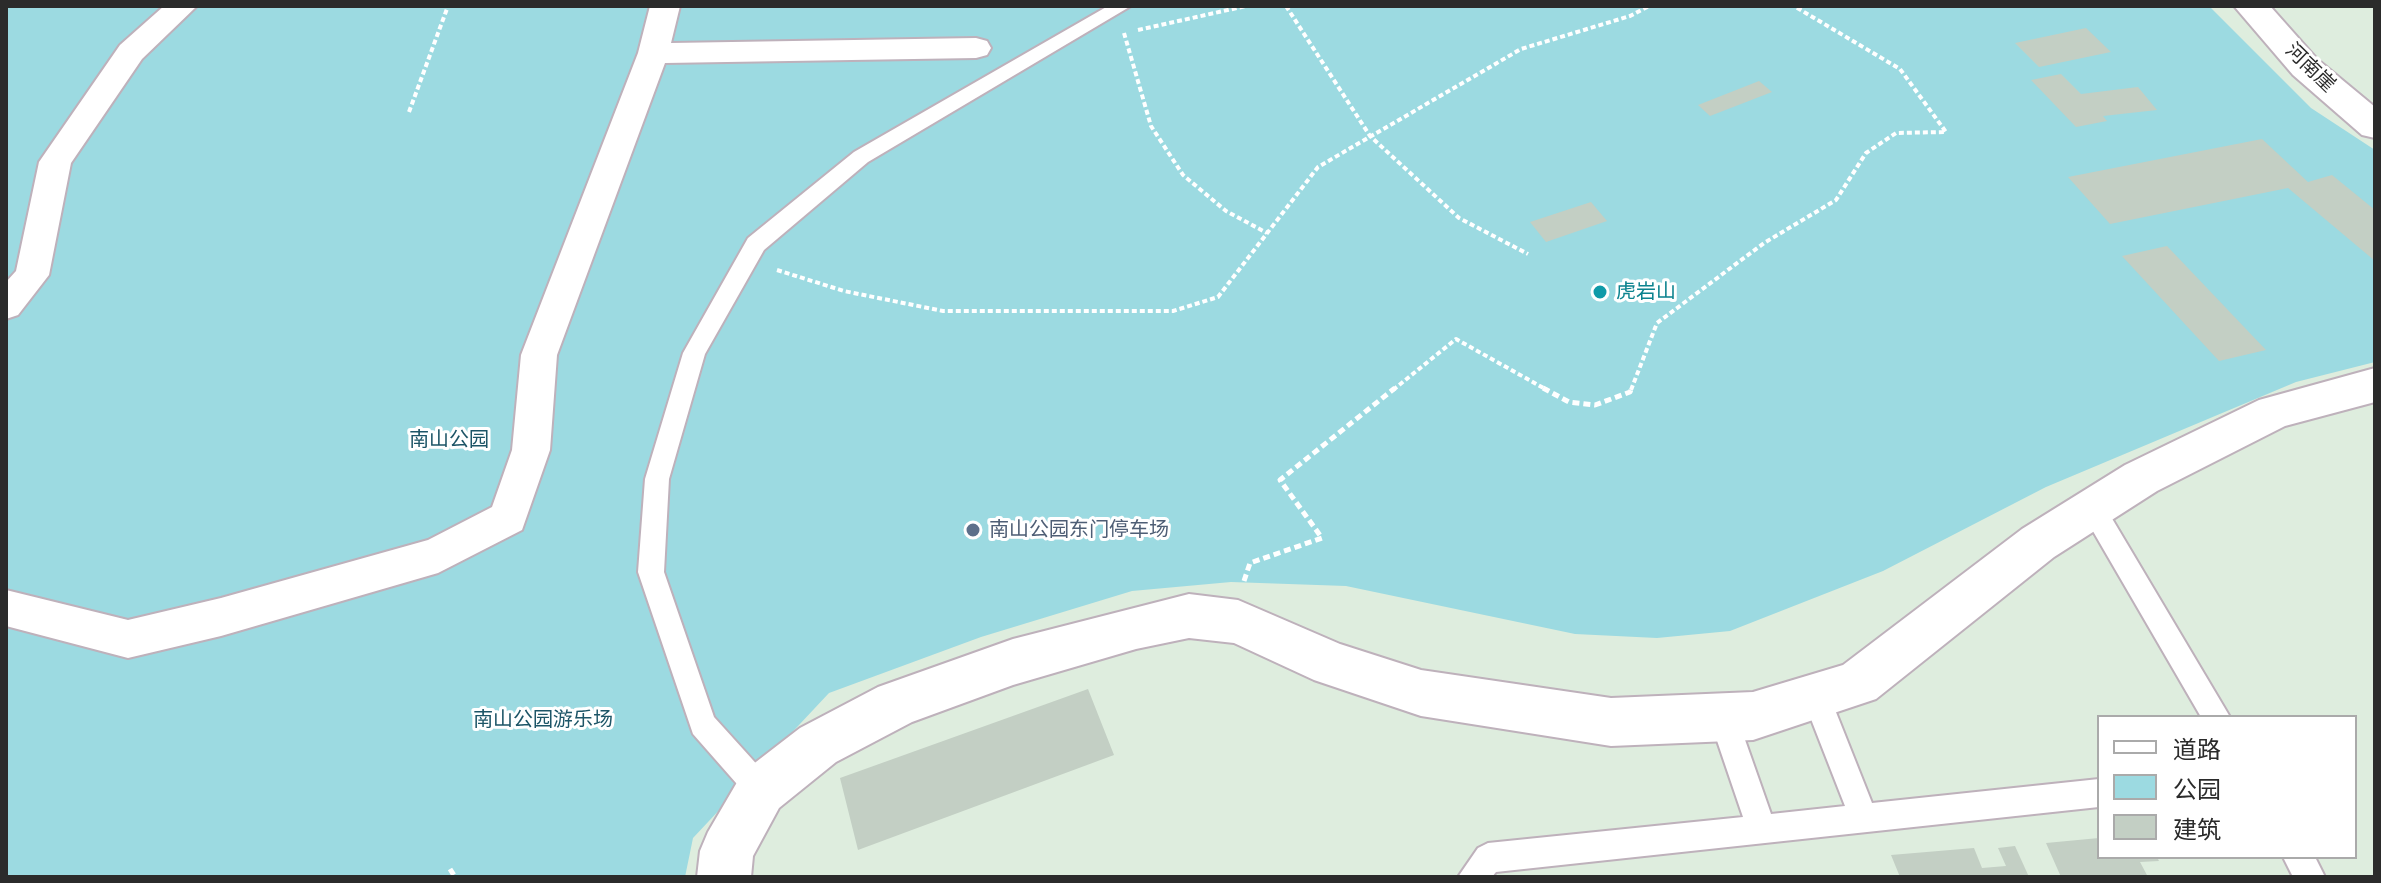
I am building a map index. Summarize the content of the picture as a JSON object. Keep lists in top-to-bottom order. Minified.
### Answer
{"streets":{"street":["河南崖"]},"parks":["南山公园","南山公园游乐场"],"places":["虎岩山","南山公园东门停车场"],"legend":["道路","公园","建筑"]}
